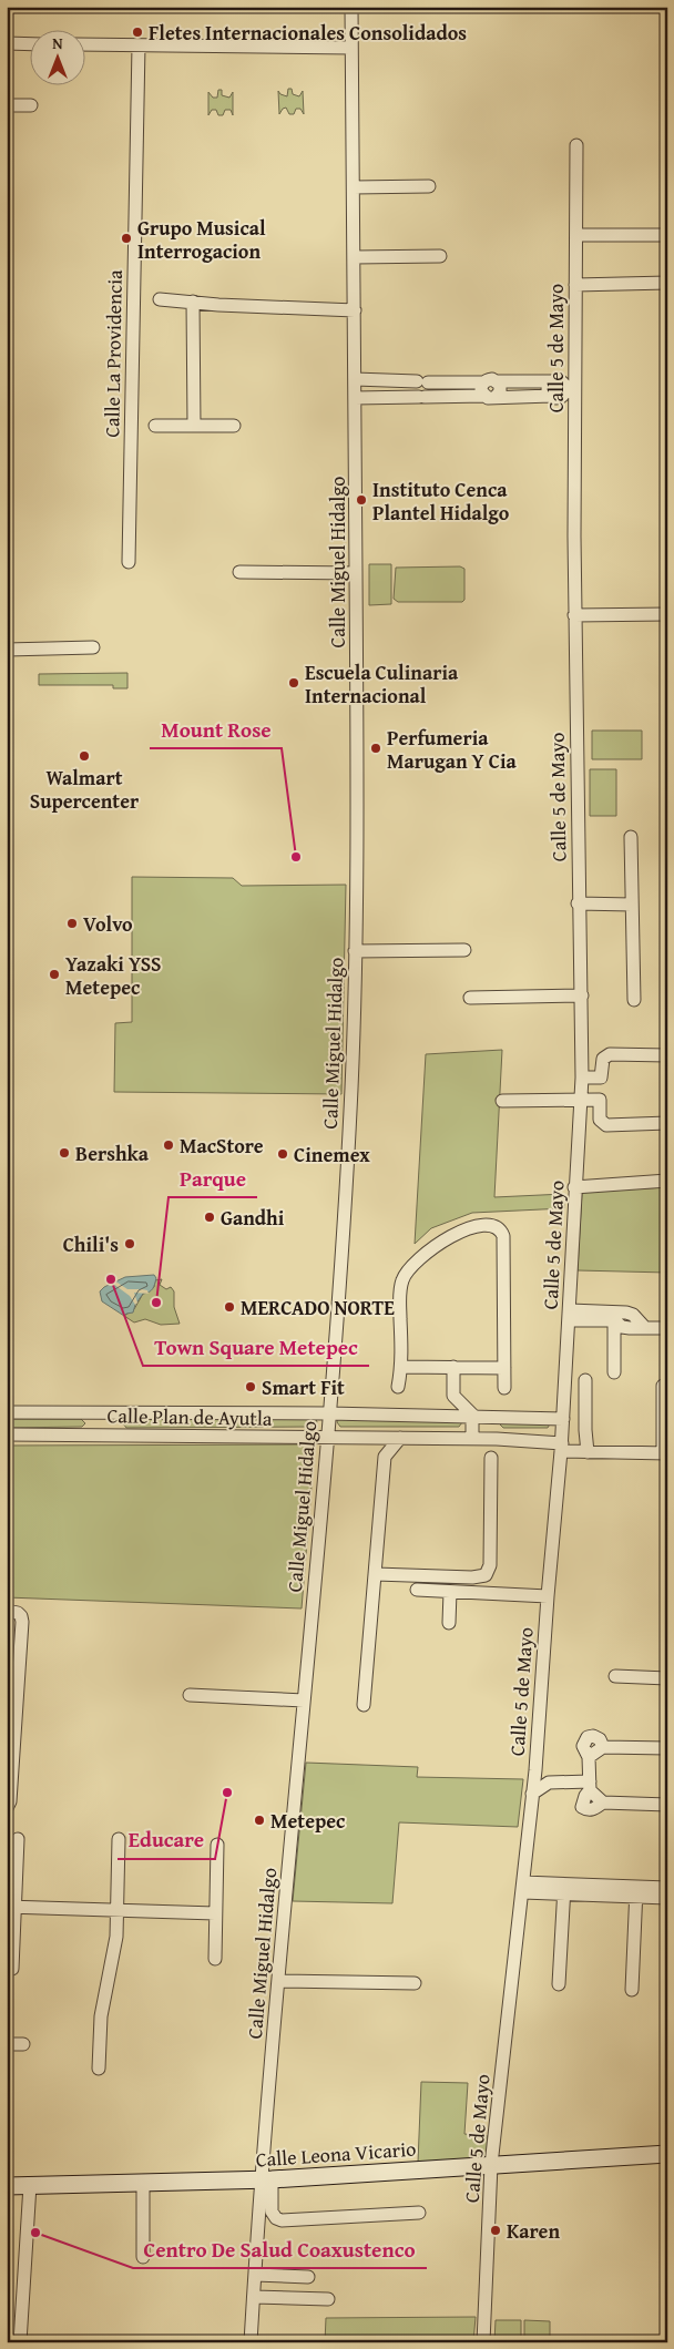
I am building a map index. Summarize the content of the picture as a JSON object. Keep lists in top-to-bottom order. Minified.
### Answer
{"streets":{"street":["Calle 5 de Mayo","Calle La Providencia","Calle Miguel Hidalgo","Calle Plan de Ayutla","Calle Leona Vicario"]},"crossings":[["Calle 5 de Mayo","Calle Plan de Ayutla"],["Calle 5 de Mayo","Calle Leona Vicario"],["Calle Miguel Hidalgo","Calle Plan de Ayutla"],["Calle Miguel Hidalgo","Calle Leona Vicario"]],"places":["Fletes Internacionales Consolidados","Grupo Musical Interrogacion","Instituto Cenca Plantel Hidalgo","Escuela Culinaria Internacional","Perfumeria Marugan Y Cia","Walmart Supercenter","Mount Rose","Volvo","Yazaki YSS Metepec","MacStore","Bershka","Cinemex","Gandhi","Chili's","Town Square Metepec","Parque","MERCADO NORTE","Smart Fit","Educare","Metepec","Karen","Centro De Salud Coaxustenco"],"north":"top"}
